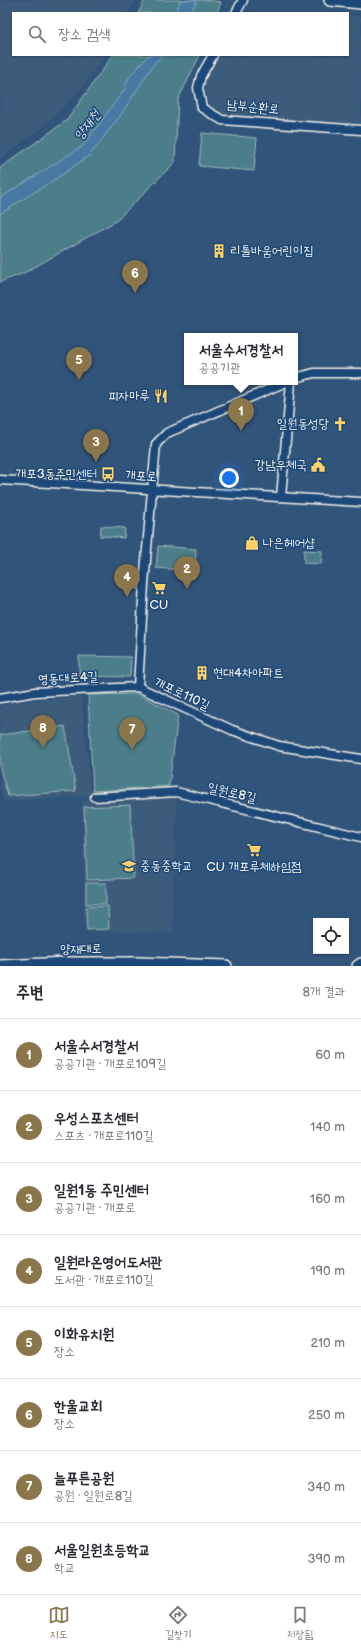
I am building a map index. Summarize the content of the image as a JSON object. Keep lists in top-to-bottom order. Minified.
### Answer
{"streets":{"main road":["양재대로"],"street":["남부순환로","개포로","영동대로4길","개포로110길","일원로8길"]},"crossings":[["개포로","개포로110길"],["영동대로4길","개포로110길"]],"water":["양재천"],"places":{"building":["리틀바움어린이집","현대4차아파트"],"restaurant":["피자마루"],"church":["일원동성당"],"public building":["강남우체국"],"bus stop":["개포3동주민센터"],"shop":["나은헤어샵"],"supermarket":["CU","CU 개포루체하임점"],"school or university":["중동중학교"]},"page":{"search":"장소 검색","pins":["6","5","1","3","2","4","8","7"],"popup":["서울수서경찰서","공공기관"],"heading":["주변","8개 결과"],"list":[{"mark":"1","name":"서울수서경찰서","note":"공공기관 · 개포로109길","value":"60 m"},{"mark":"2","name":"우성스포츠센터","note":"스포츠 · 개포로110길","value":"140 m"},{"mark":"3","name":"일원1동 주민센터","note":"공공기관 · 개포로","value":"160 m"},{"mark":"4","name":"일원라온영어도서관","note":"도서관 · 개포로110길","value":"190 m"},{"mark":"5","name":"이화유치원","note":"장소","value":"210 m"},{"mark":"6","name":"한울교회","note":"장소","value":"250 m"},{"mark":"7","name":"늘푸른공원","note":"공원 · 일원로8길","value":"340 m"},{"mark":"8","name":"서울일원초등학교","note":"학교","value":"390 m"}],"nav":["지도","길찾기","저장됨"]}}
